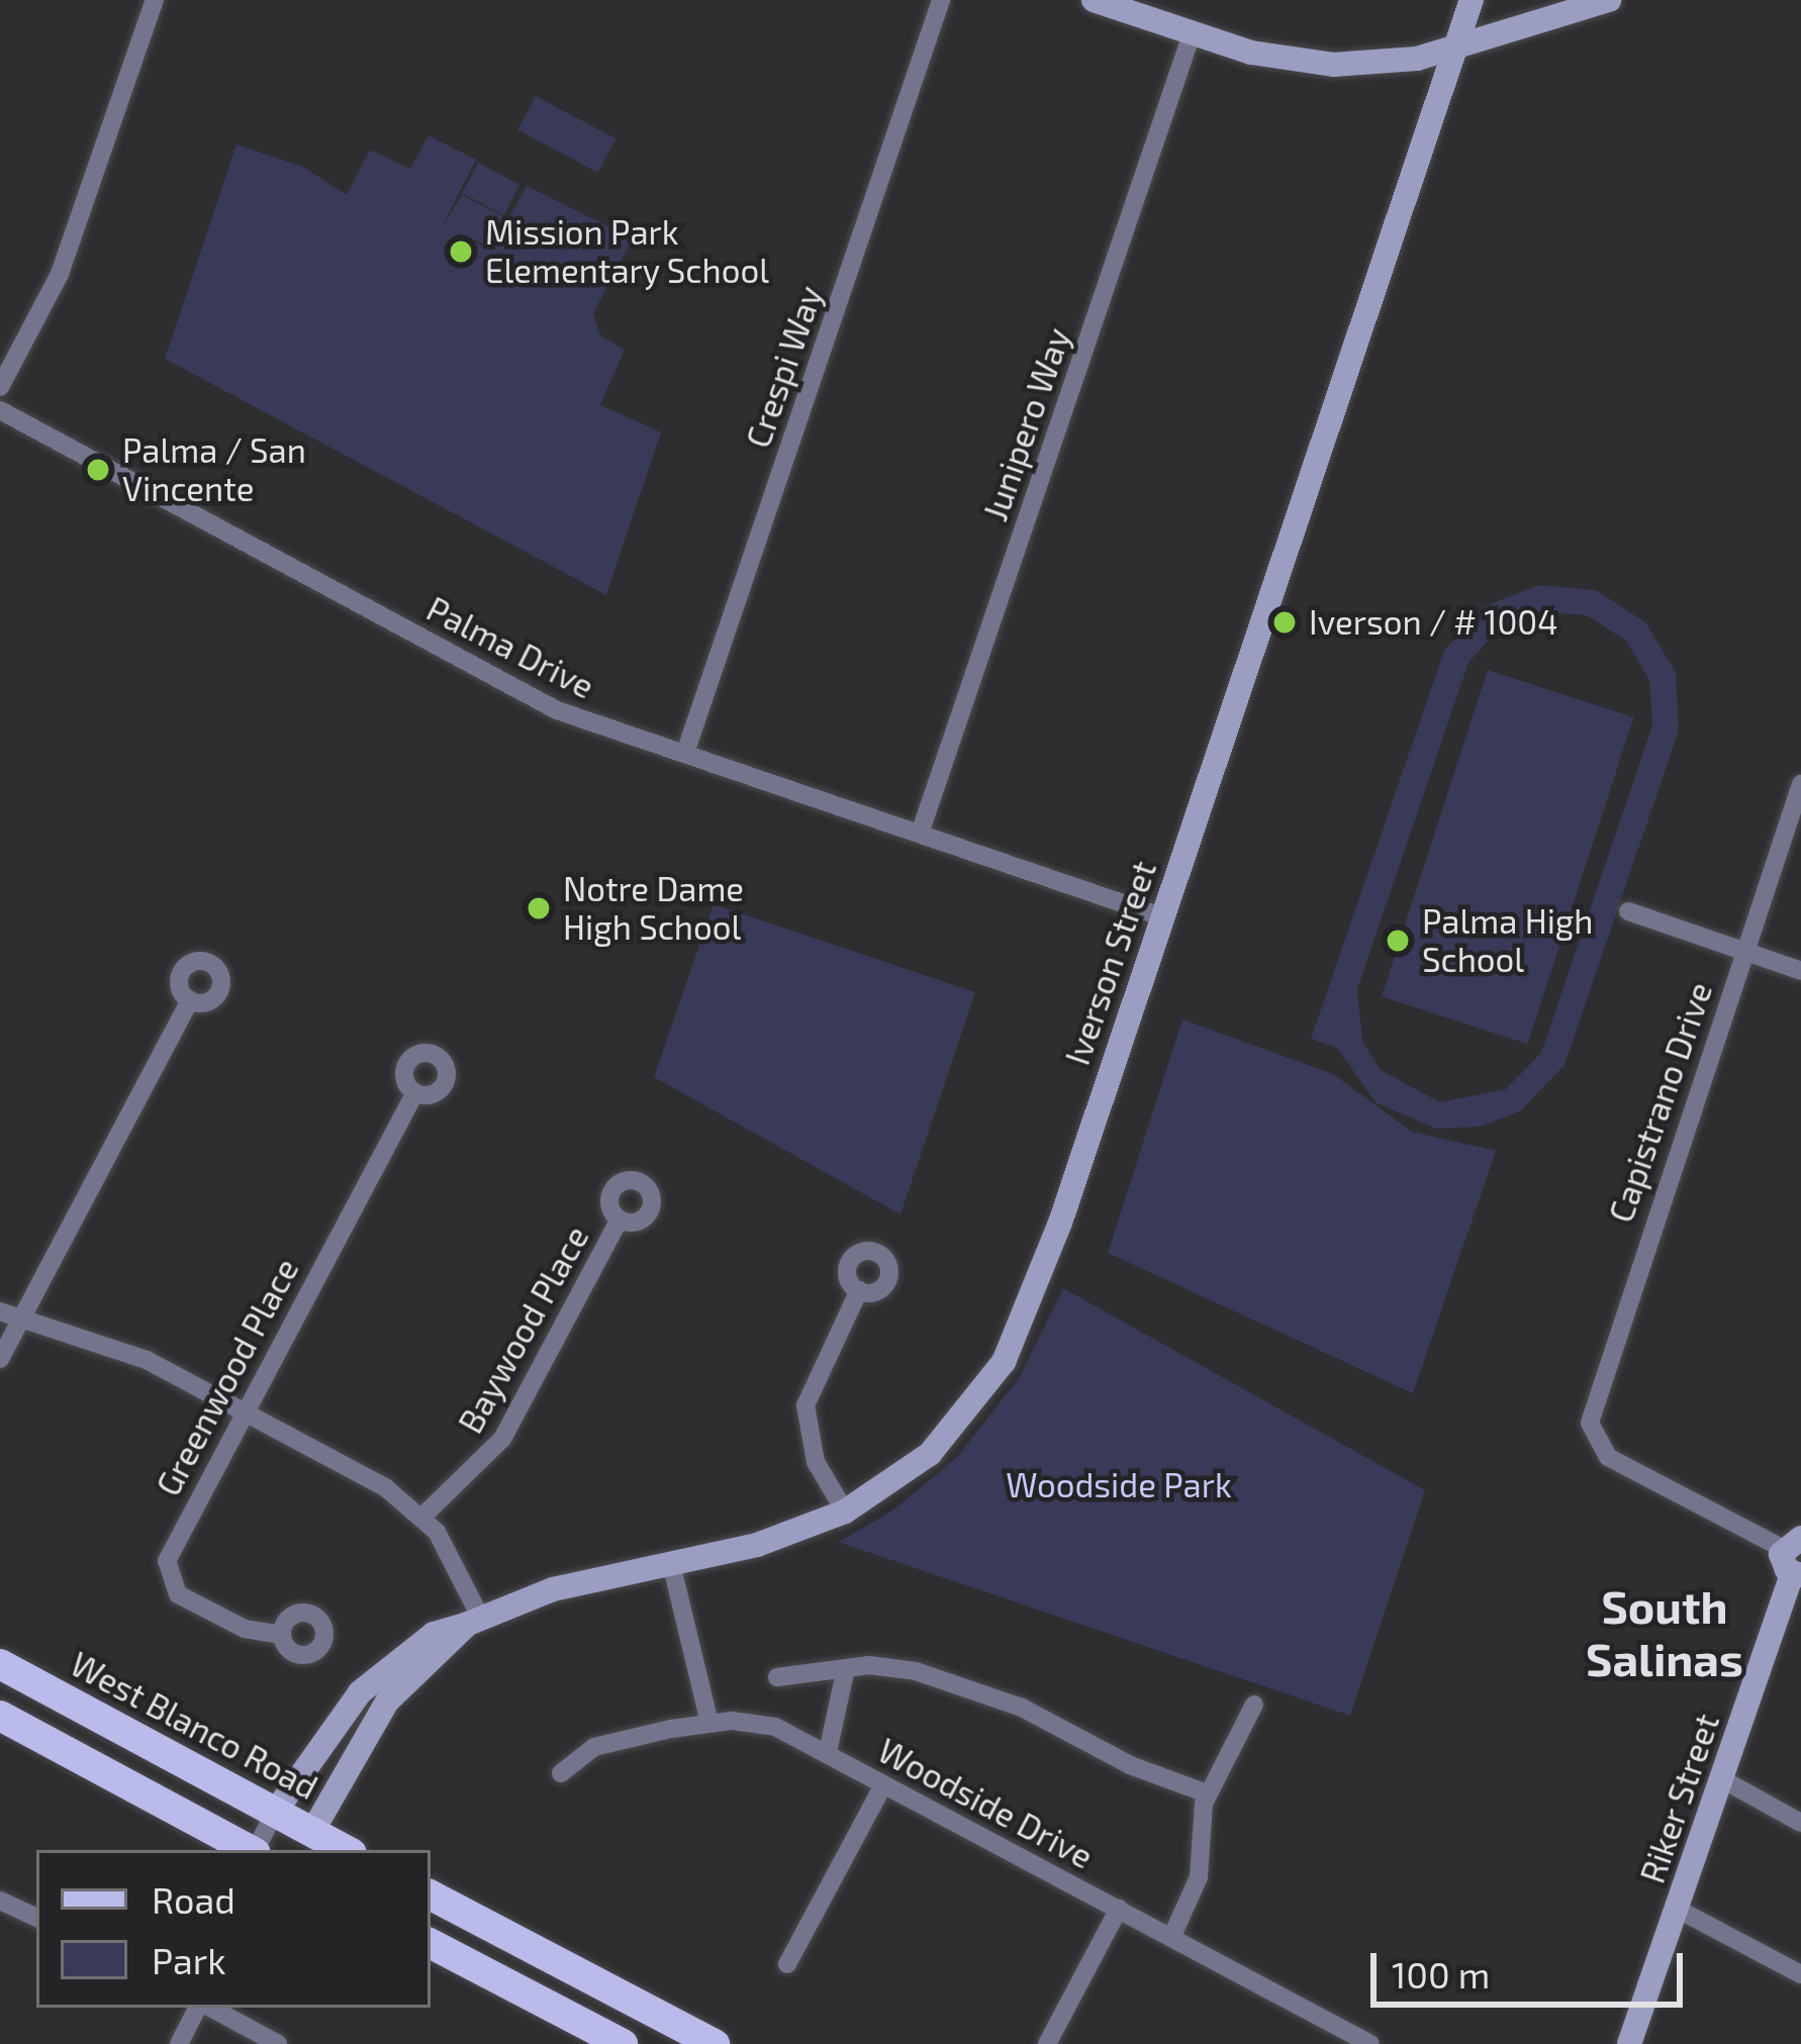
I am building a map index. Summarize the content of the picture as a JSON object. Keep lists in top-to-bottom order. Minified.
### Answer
{"streets":{"main road":["West Blanco Road"],"street":["Crespi Way","Junipero Way","Palma Drive","Iverson Street","Capistrano Drive","Baywood Place","Greenwood Place","Riker Street","Woodside Drive"]},"crossings":[["Crespi Way","Palma Drive"],["Junipero Way","Palma Drive"],["Palma Drive","Iverson Street"],["Iverson Street","West Blanco Road"],["Capistrano Drive","Riker Street"]],"districts":["South Salinas"],"parks":["Woodside Park"],"places":["Mission Park Elementary School","Palma / San Vincente","Iverson / # 1004","Notre Dame High School","Palma High School"],"legend":["Road","Park"],"scale_bar":"100 m"}
